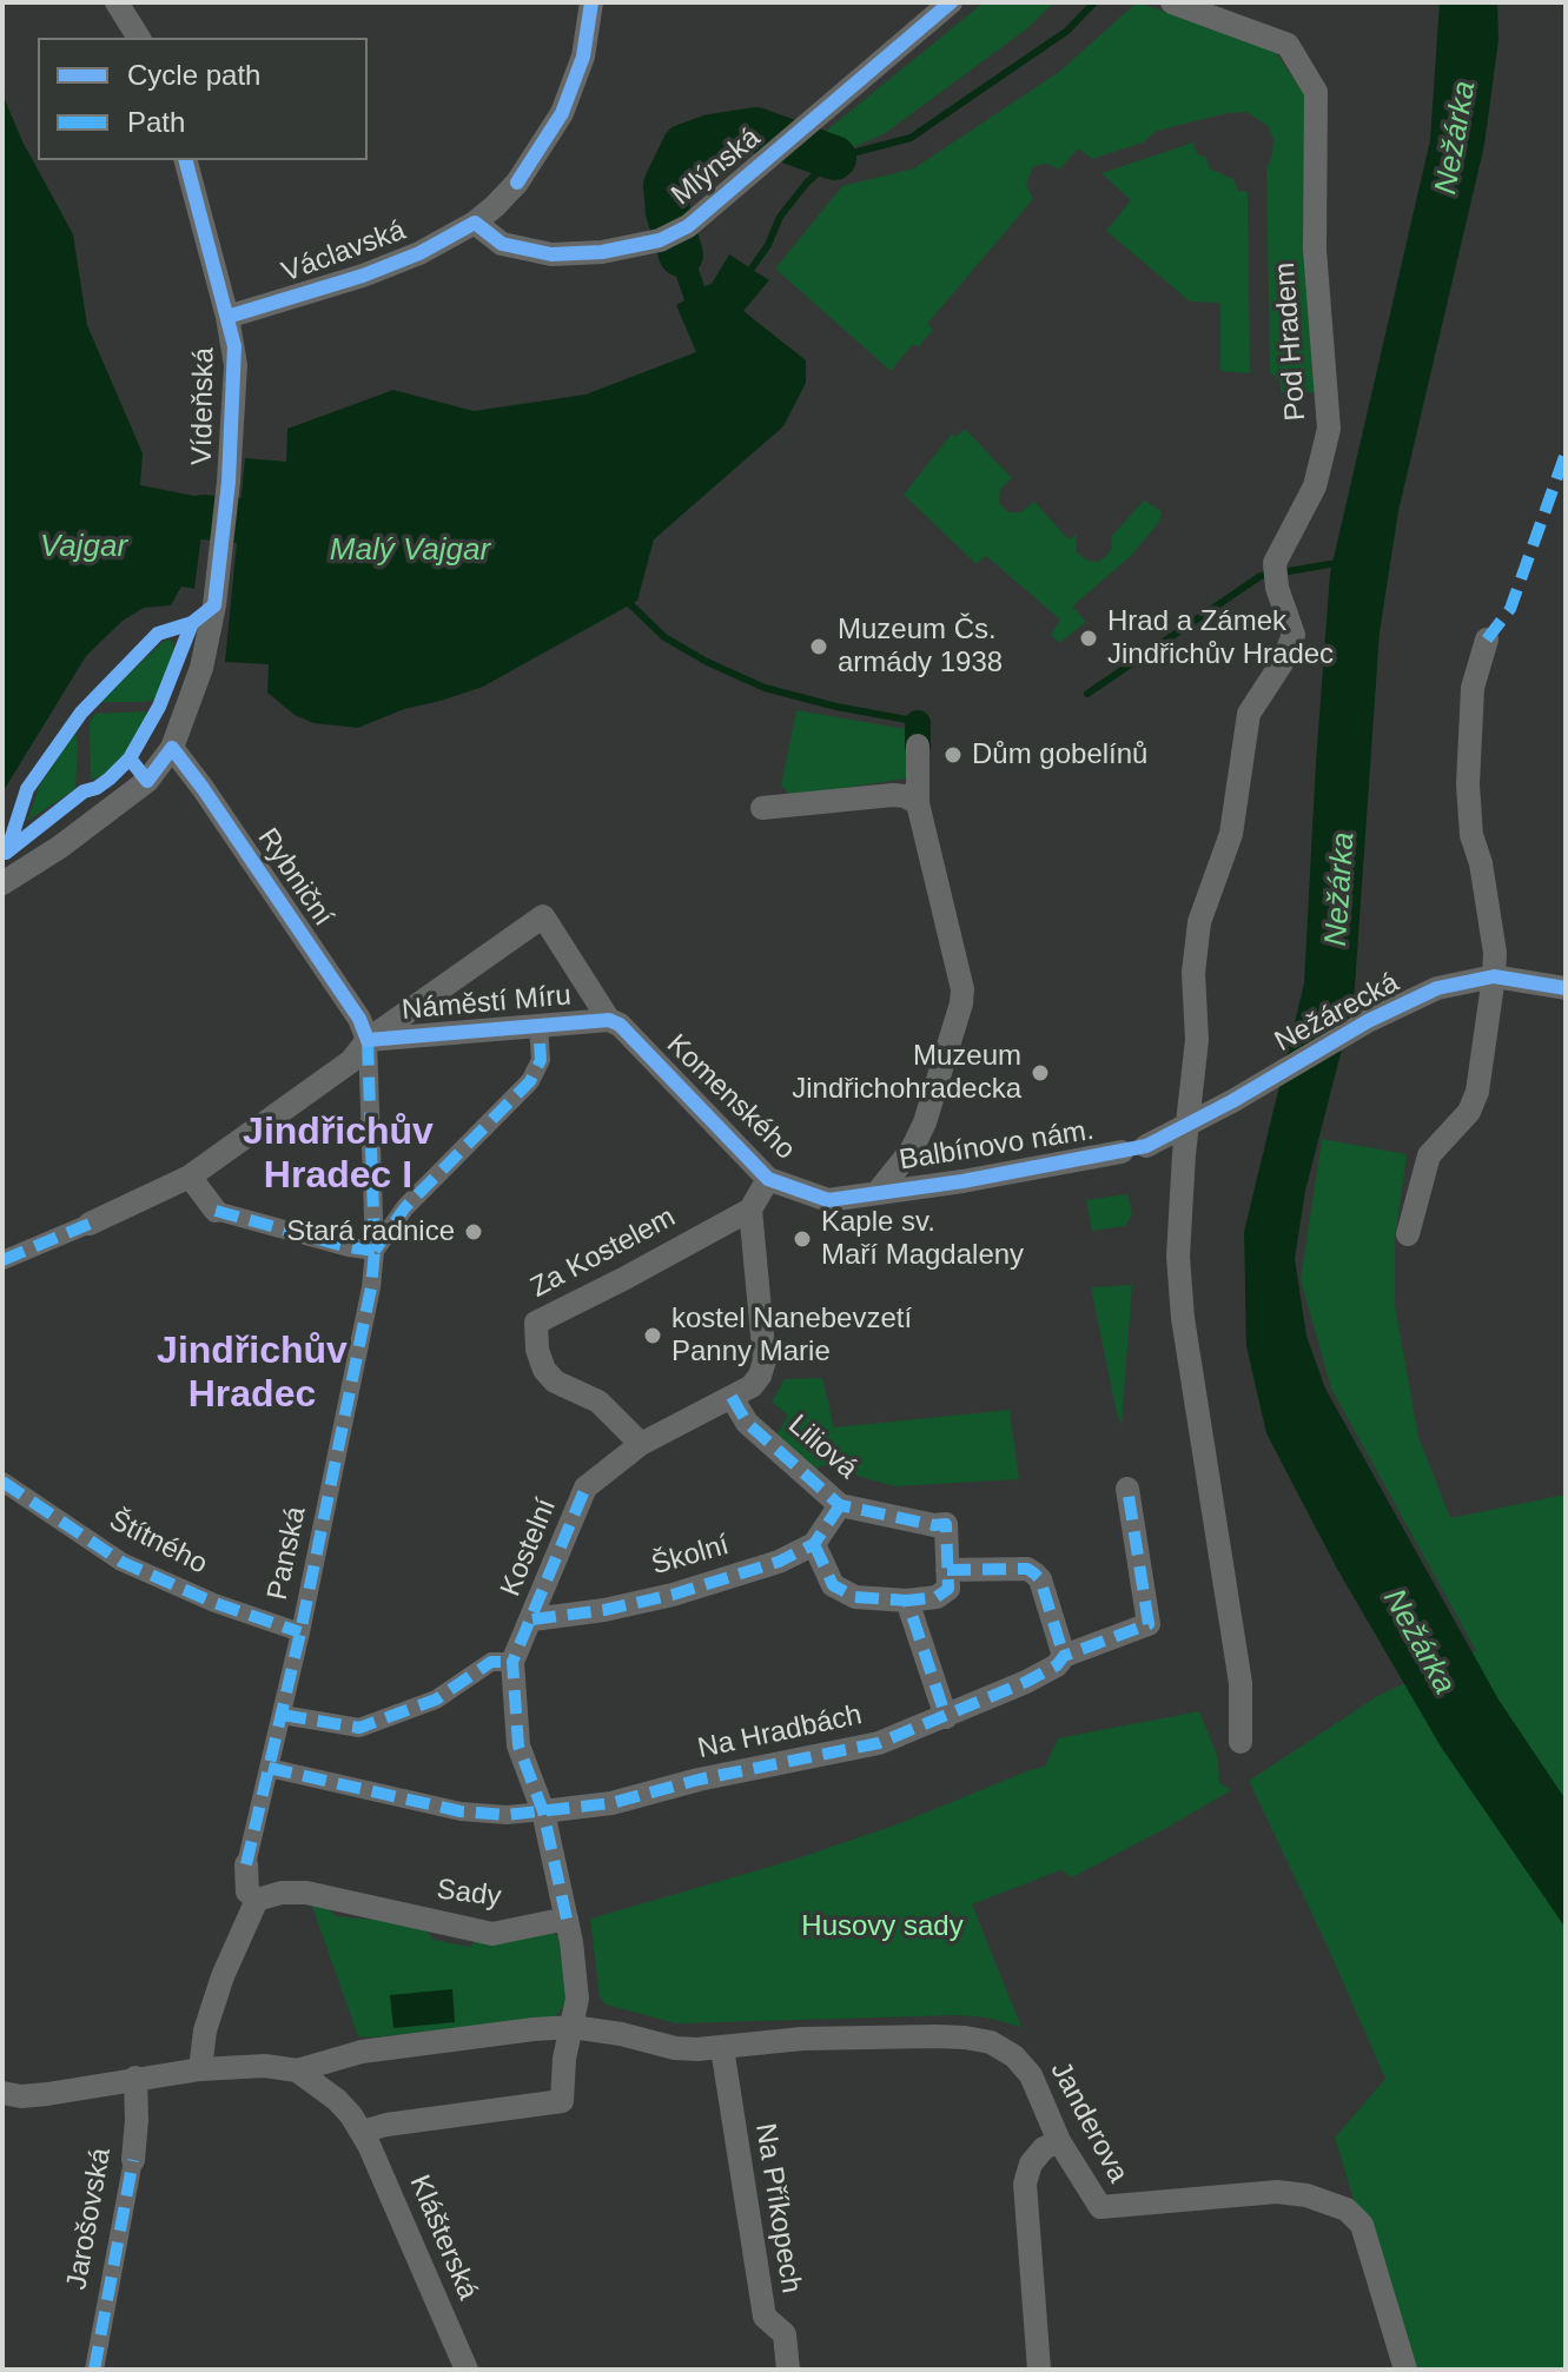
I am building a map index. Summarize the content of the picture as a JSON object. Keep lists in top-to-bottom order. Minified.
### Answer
{"streets":{"street":["Mlýnská","Václavská","Pod Hradem","Vídeňská","Rybniční","Náměstí Míru","Nežárecká","Komenského","Balbínovo nám.","Za Kostelem","Liliová","Štítného","Kostelní","Panská","Školní","Na Hradbách","Sady","Janderova","Na Příkopech","Jarošovská","Klášterská"]},"crossings":[["Mlýnská","Václavská"],["Václavská","Vídeňská"],["Pod Hradem","Nežárecká"],["Vídeňská","Rybniční"],["Rybniční","Náměstí Míru"],["Rybniční","Komenského"],["Náměstí Míru","Komenského"],["Náměstí Míru","Panská"],["Komenského","Balbínovo nám."],["Za Kostelem","Kostelní"],["Liliová","Kostelní"],["Štítného","Panská"],["Kostelní","Školní"],["Kostelní","Na Hradbách"],["Kostelní","Sady"],["Panská","Na Hradbách"],["Janderova","Na Příkopech"],["Janderova","Klášterská"]],"districts":["Jindřichův Hradec I","Jindřichův Hradec"],"water":["Nežárka","Vajgar","Malý Vajgar"],"parks":["Husovy sady"],"places":["Hrad a Zámek Jindřichův Hradec","Muzeum Čs. armády 1938","Dům gobelínů","Muzeum Jindřichohradecka","Stará radnice","Kaple sv. Maří Magdaleny","kostel Nanebevzetí Panny Marie"],"legend":["Cycle path","Path"]}
